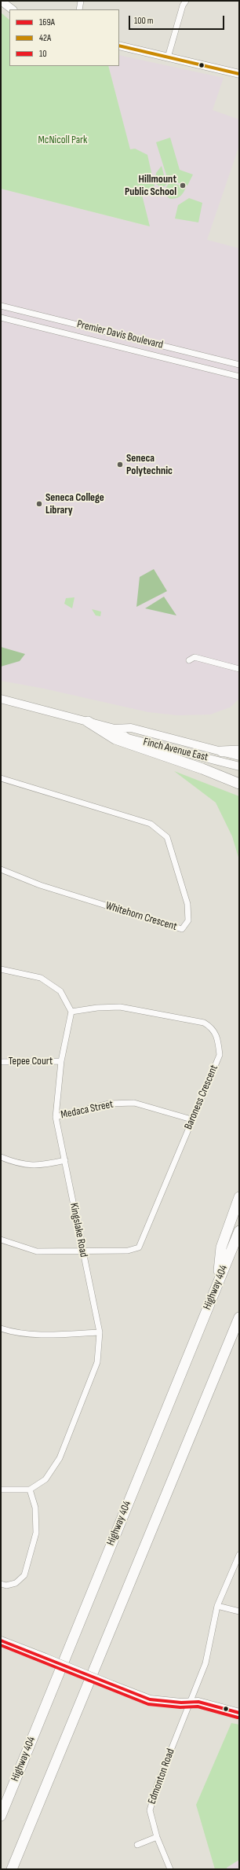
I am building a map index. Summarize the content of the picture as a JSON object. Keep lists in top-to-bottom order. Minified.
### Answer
{"streets":{"highway":["Highway 404"],"street":["Premier Davis Boulevard","Finch Avenue East","Whitehorn Crescent","Tepee Court","Baroness Crescent","Medaca Street","Kingslake Road","Edmonton Road"]},"crossings":[["Tepee Court","Kingslake Road"],["Baroness Crescent","Medaca Street"],["Baroness Crescent","Kingslake Road"],["Medaca Street","Kingslake Road"]],"parks":["McNicoll Park"],"places":["Hillmount Public School","Seneca Polytechnic","Seneca College Library"],"lines":["transit line 42A","transit line 169A","transit line 10"],"legend":["169A","42A","10"],"scale_bar":"100 m"}
